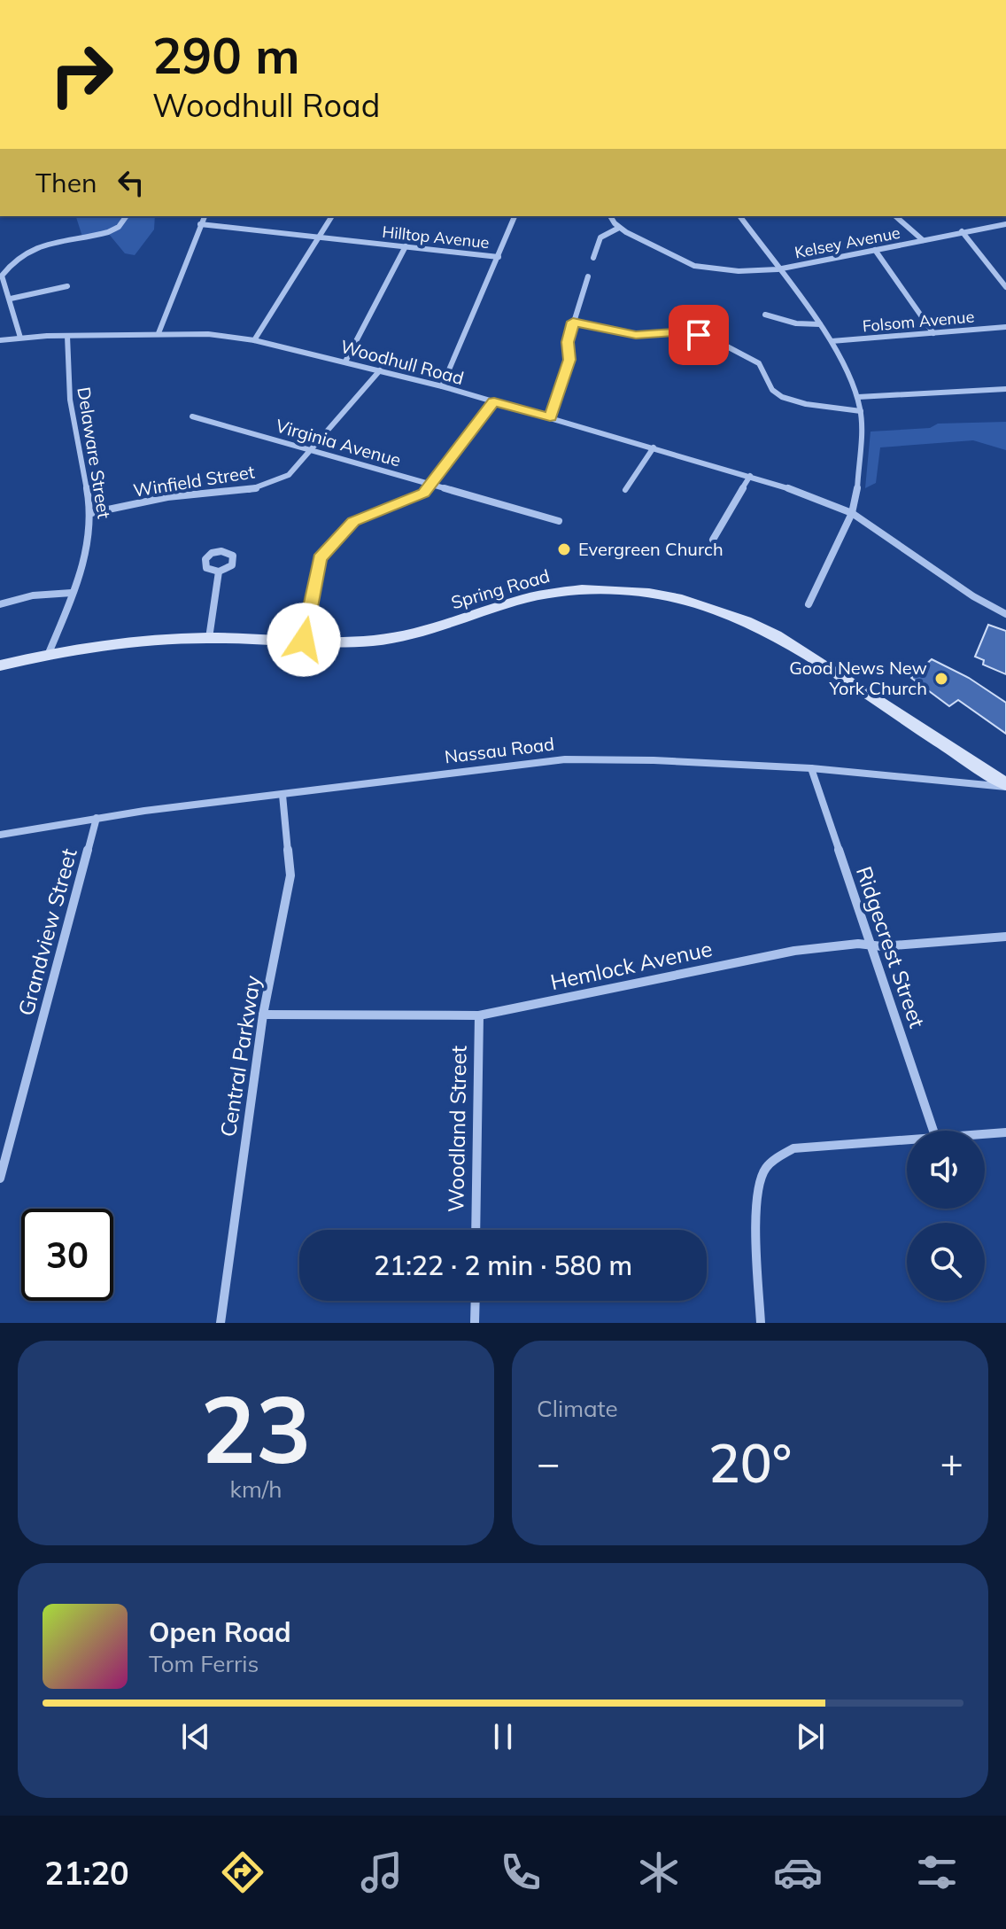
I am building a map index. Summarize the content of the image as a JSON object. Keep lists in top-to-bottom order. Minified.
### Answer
{"streets":{"main road":["Spring Road"],"street":["Hilltop Avenue","Kelsey Avenue","Folsom Avenue","Woodhull Road","Virginia Avenue","Delaware Street","Winfield Street","Nassau Road","Grandview Street","Ridgecrest Street","Hemlock Avenue","Central Parkway","Woodland Street"]},"crossings":[["Woodhull Road","Delaware Street"],["Woodhull Road","Winfield Street"],["Virginia Avenue","Winfield Street"],["Delaware Street","Winfield Street"],["Delaware Street","Spring Road"],["Spring Road","Nassau Road"],["Nassau Road","Grandview Street"],["Nassau Road","Ridgecrest Street"],["Nassau Road","Central Parkway"],["Ridgecrest Street","Hemlock Avenue"],["Hemlock Avenue","Central Parkway"],["Hemlock Avenue","Woodland Street"]],"places":["Evergreen Church","Good News New York Church"],"page":{"turn":["290 m","Woodhull Road"],"then":"Then","limit":"30","trip":"21:22 · 2 min · 580 m","tile":[["23","km/h"],"Climate"],"heat":["−","20°","+"],"song":["Open Road","Tom Ferris"],"tabs":"21:20"}}
